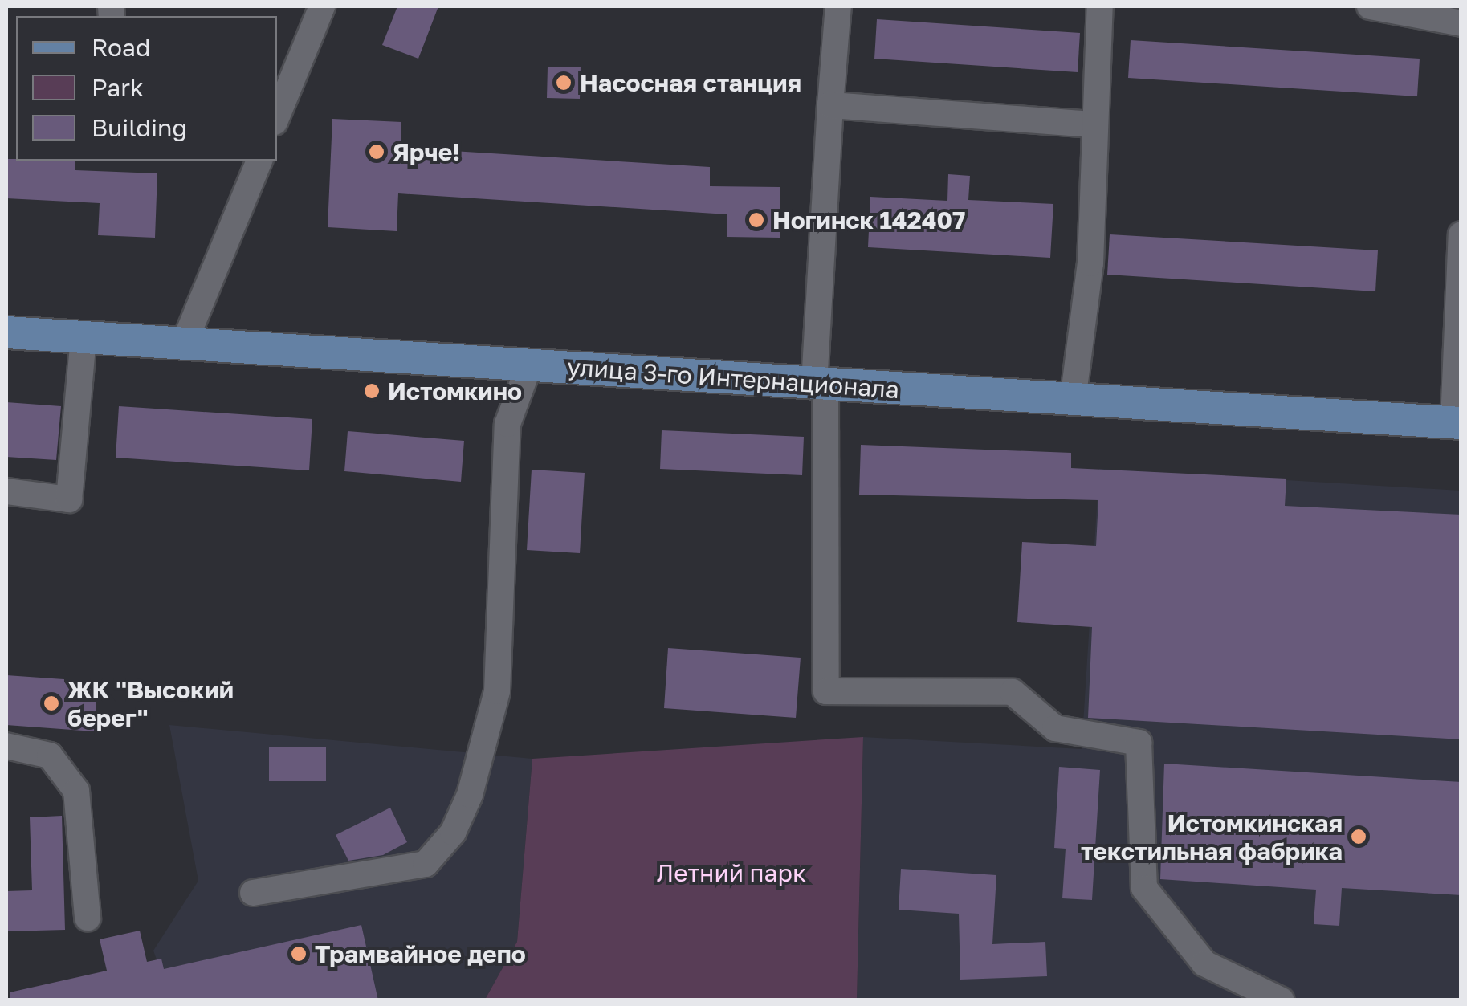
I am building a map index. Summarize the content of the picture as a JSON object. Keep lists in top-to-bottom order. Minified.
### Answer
{"streets":{"main road":["улица 3-го Интернационала"]},"parks":["Летний парк"],"places":["Насосная станция","Ярче!","Ногинск 142407","Истомкино","ЖК \"Высокий берег\"","Истомкинская текстильная фабрика","Трамвайное депо"],"legend":["Road","Park","Building"]}
